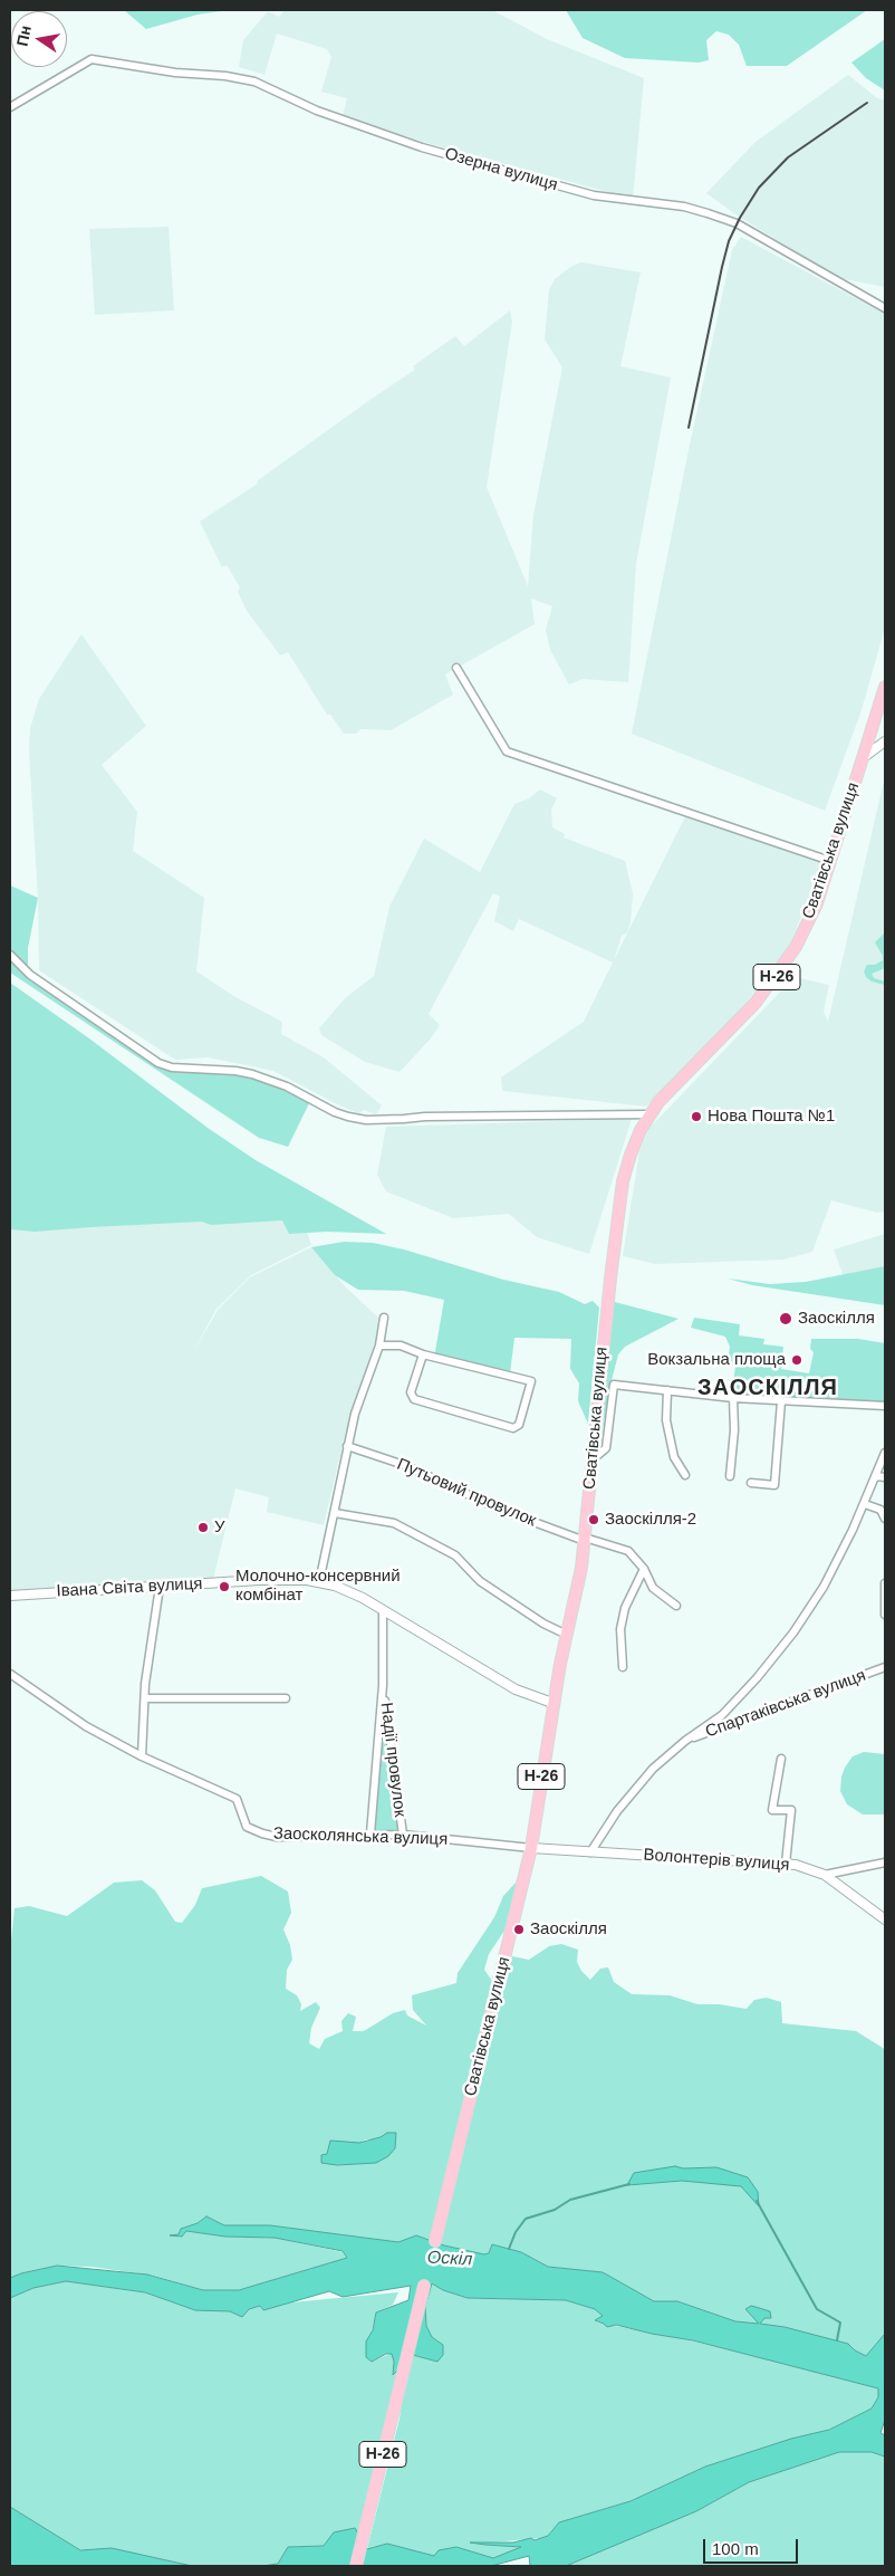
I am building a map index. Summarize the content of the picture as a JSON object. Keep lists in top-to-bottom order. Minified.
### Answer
{"streets":{"main road":["Сватівська вулиця","Н-26"],"street":["Озерна вулиця","Путьовий провулок","Івана Світа вулиця","Спартаківська вулиця","Надії провулок","Заосколянська вулиця","Волонтерів вулиця"]},"crossings":[["Сватівська вулиця","Путьовий провулок"],["Сватівська вулиця","Івана Світа вулиця"],["Сватівська вулиця","Заосколянська вулиця"],["Сватівська вулиця","Волонтерів вулиця"],["Івана Світа вулиця","Надії провулок"],["Надії провулок","Заосколянська вулиця"],["Заосколянська вулиця","Волонтерів вулиця"]],"districts":["ЗАОСКIЛЛЯ"],"water":["Оскіл"],"places":["Нова Пошта №1","Заоскiлля","Вокзальна площа","Заоскілля-2","У","Молочно-консервний комбінат","Заоскілля"],"scale_bar":"100 m","north":"left"}
